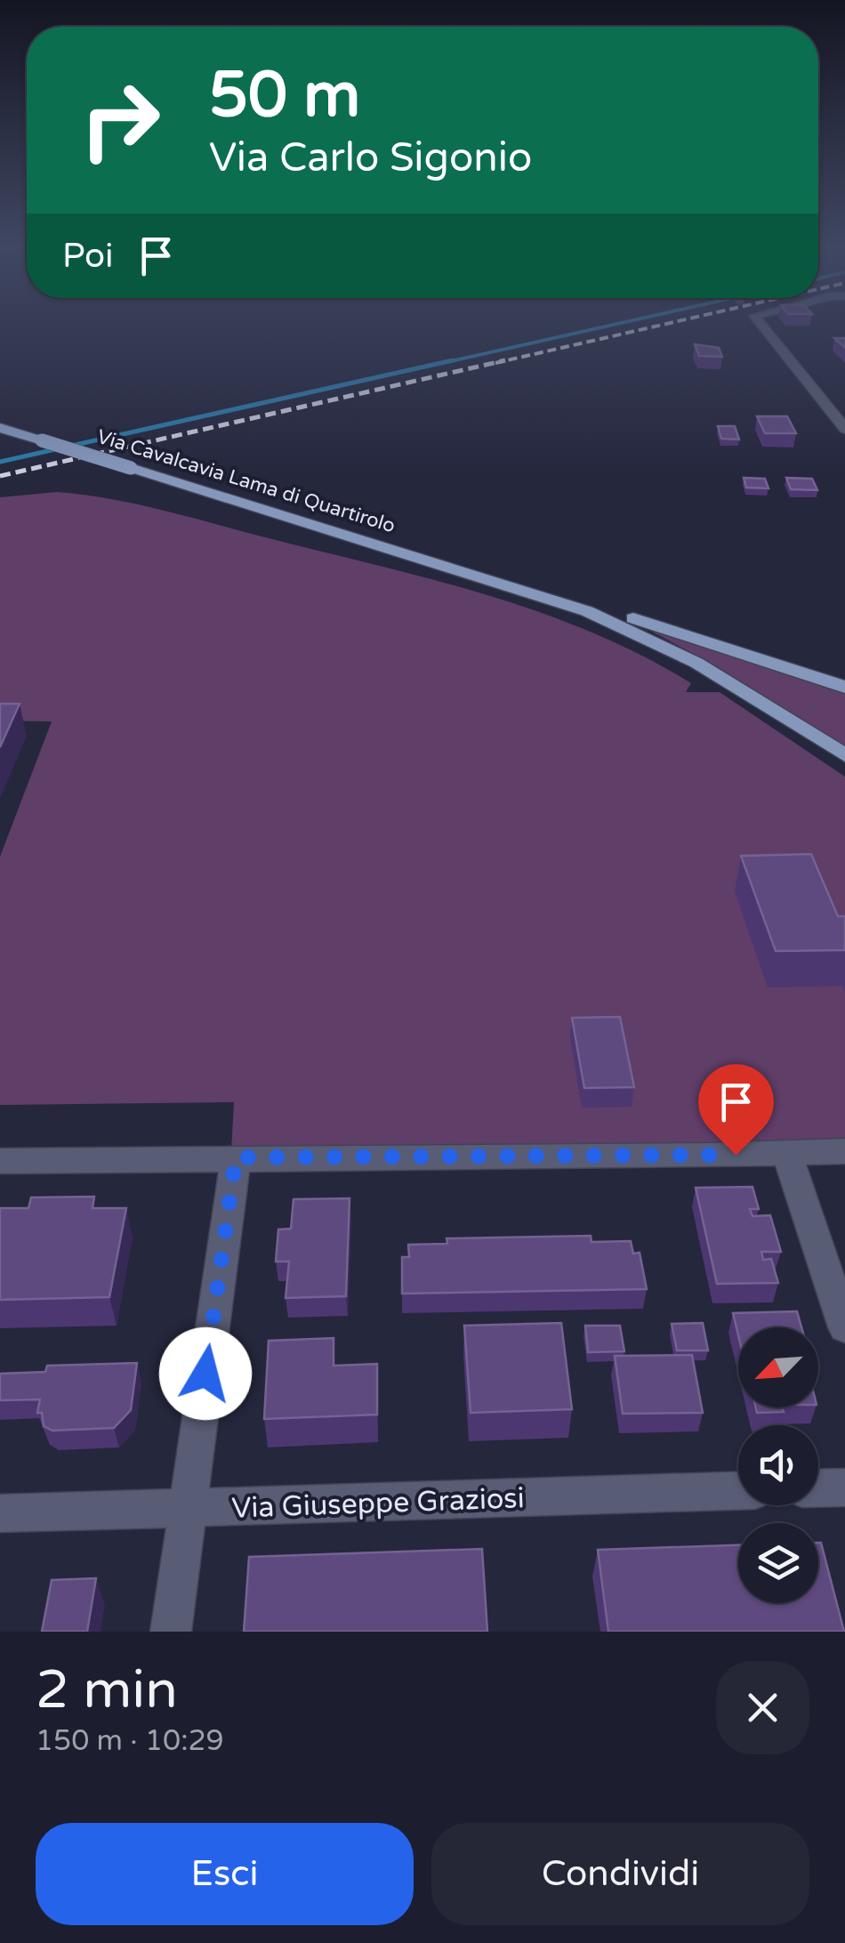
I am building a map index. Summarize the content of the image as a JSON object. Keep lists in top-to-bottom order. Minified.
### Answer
{"streets":{"main road":["Via Cavalcavia Lama di Quartirolo"],"street":["Via Giuseppe Graziosi"]},"north":"bottom left","page":{"turn":["50 m","Via Carlo Sigonio"],"then":"Poi","heading":["2 min","150 m · 10:29"],"buttons":["Esci","Condividi"]}}
